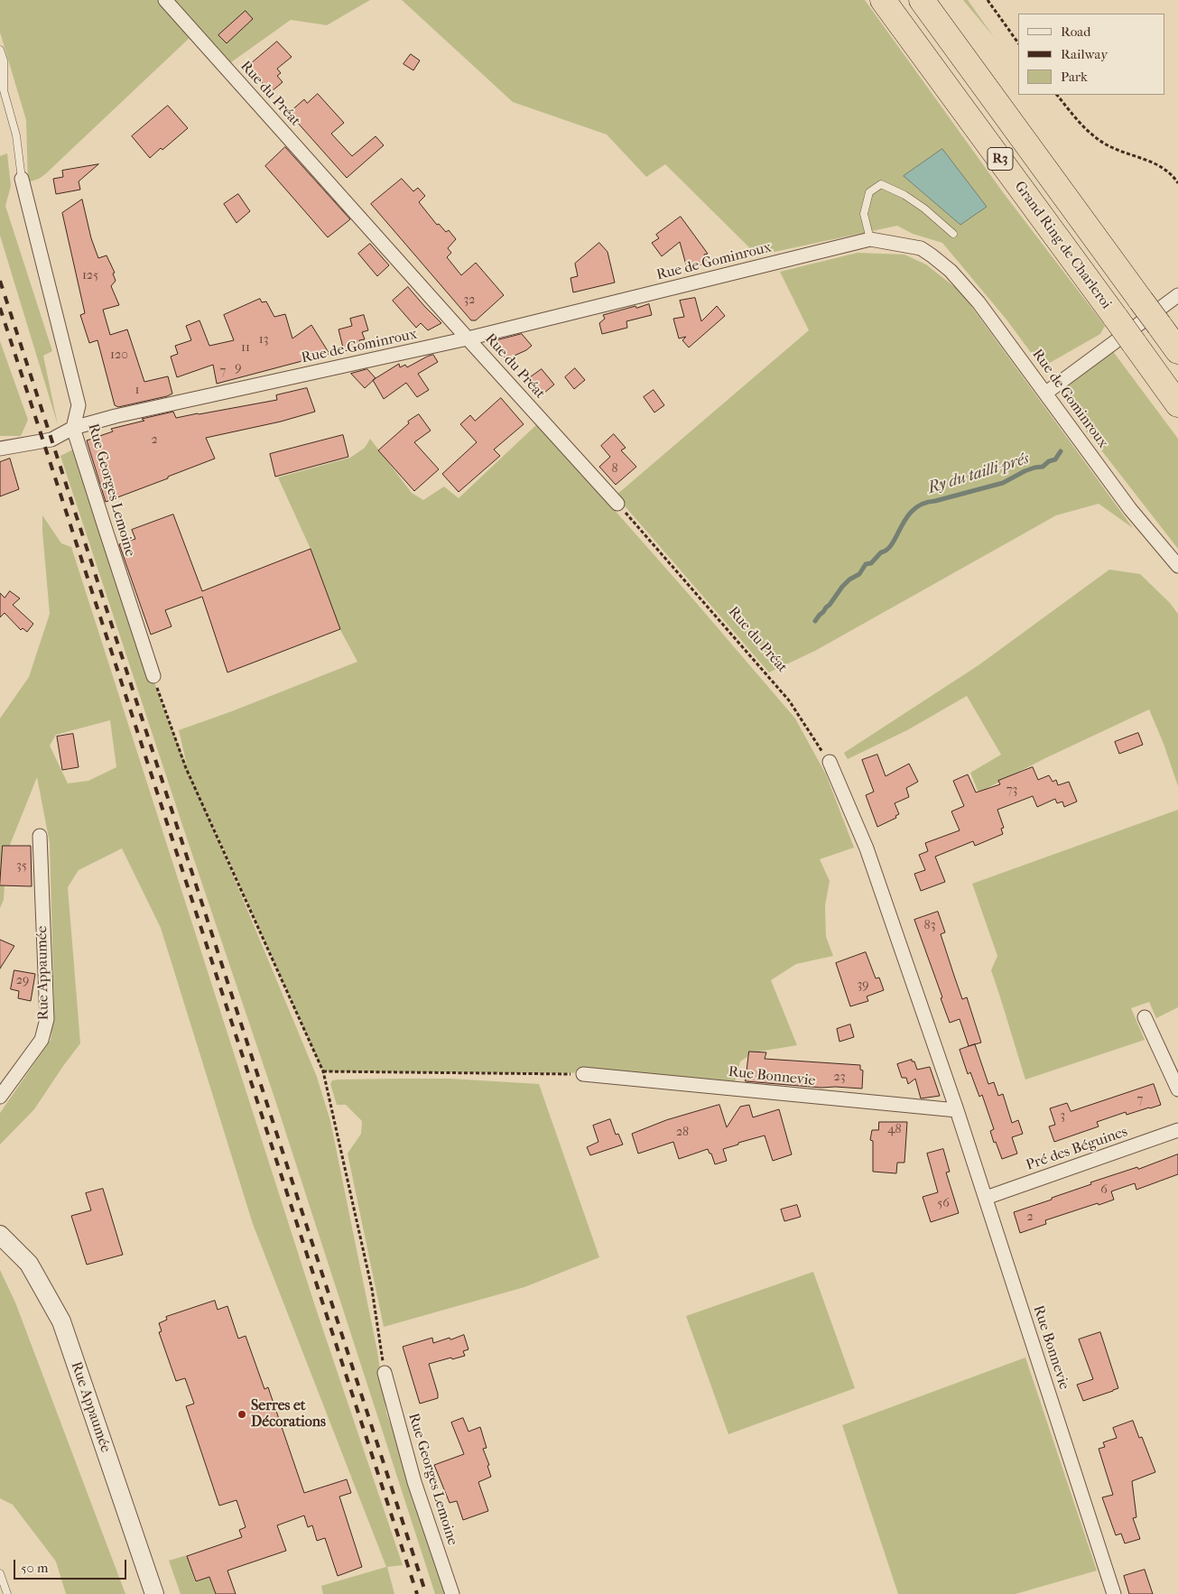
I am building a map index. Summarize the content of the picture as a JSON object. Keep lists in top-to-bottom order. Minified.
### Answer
{"streets":{"highway":["R3","Grand Ring de Charleroi"],"street":["Rue du Préat","Rue de Gominroux","Rue Georges Lemoine","Rue Appaumée","Rue Bonnevie","Pré des Béguines"]},"crossings":[["Rue du Préat","Rue de Gominroux"],["Rue du Préat","Rue Bonnevie"],["Rue de Gominroux","Rue Georges Lemoine"],["Rue Bonnevie","Pré des Béguines"]],"water":["Ry du tailli-prés"],"places":["Serres et Décorations"],"house_numbers":["125","32","13","11","120","9","7","1","2","8","73","35","83","29","39","23","7","3","48","28","6","56","2"],"legend":["Road","Railway","Park"],"scale_bar":"50 m"}
